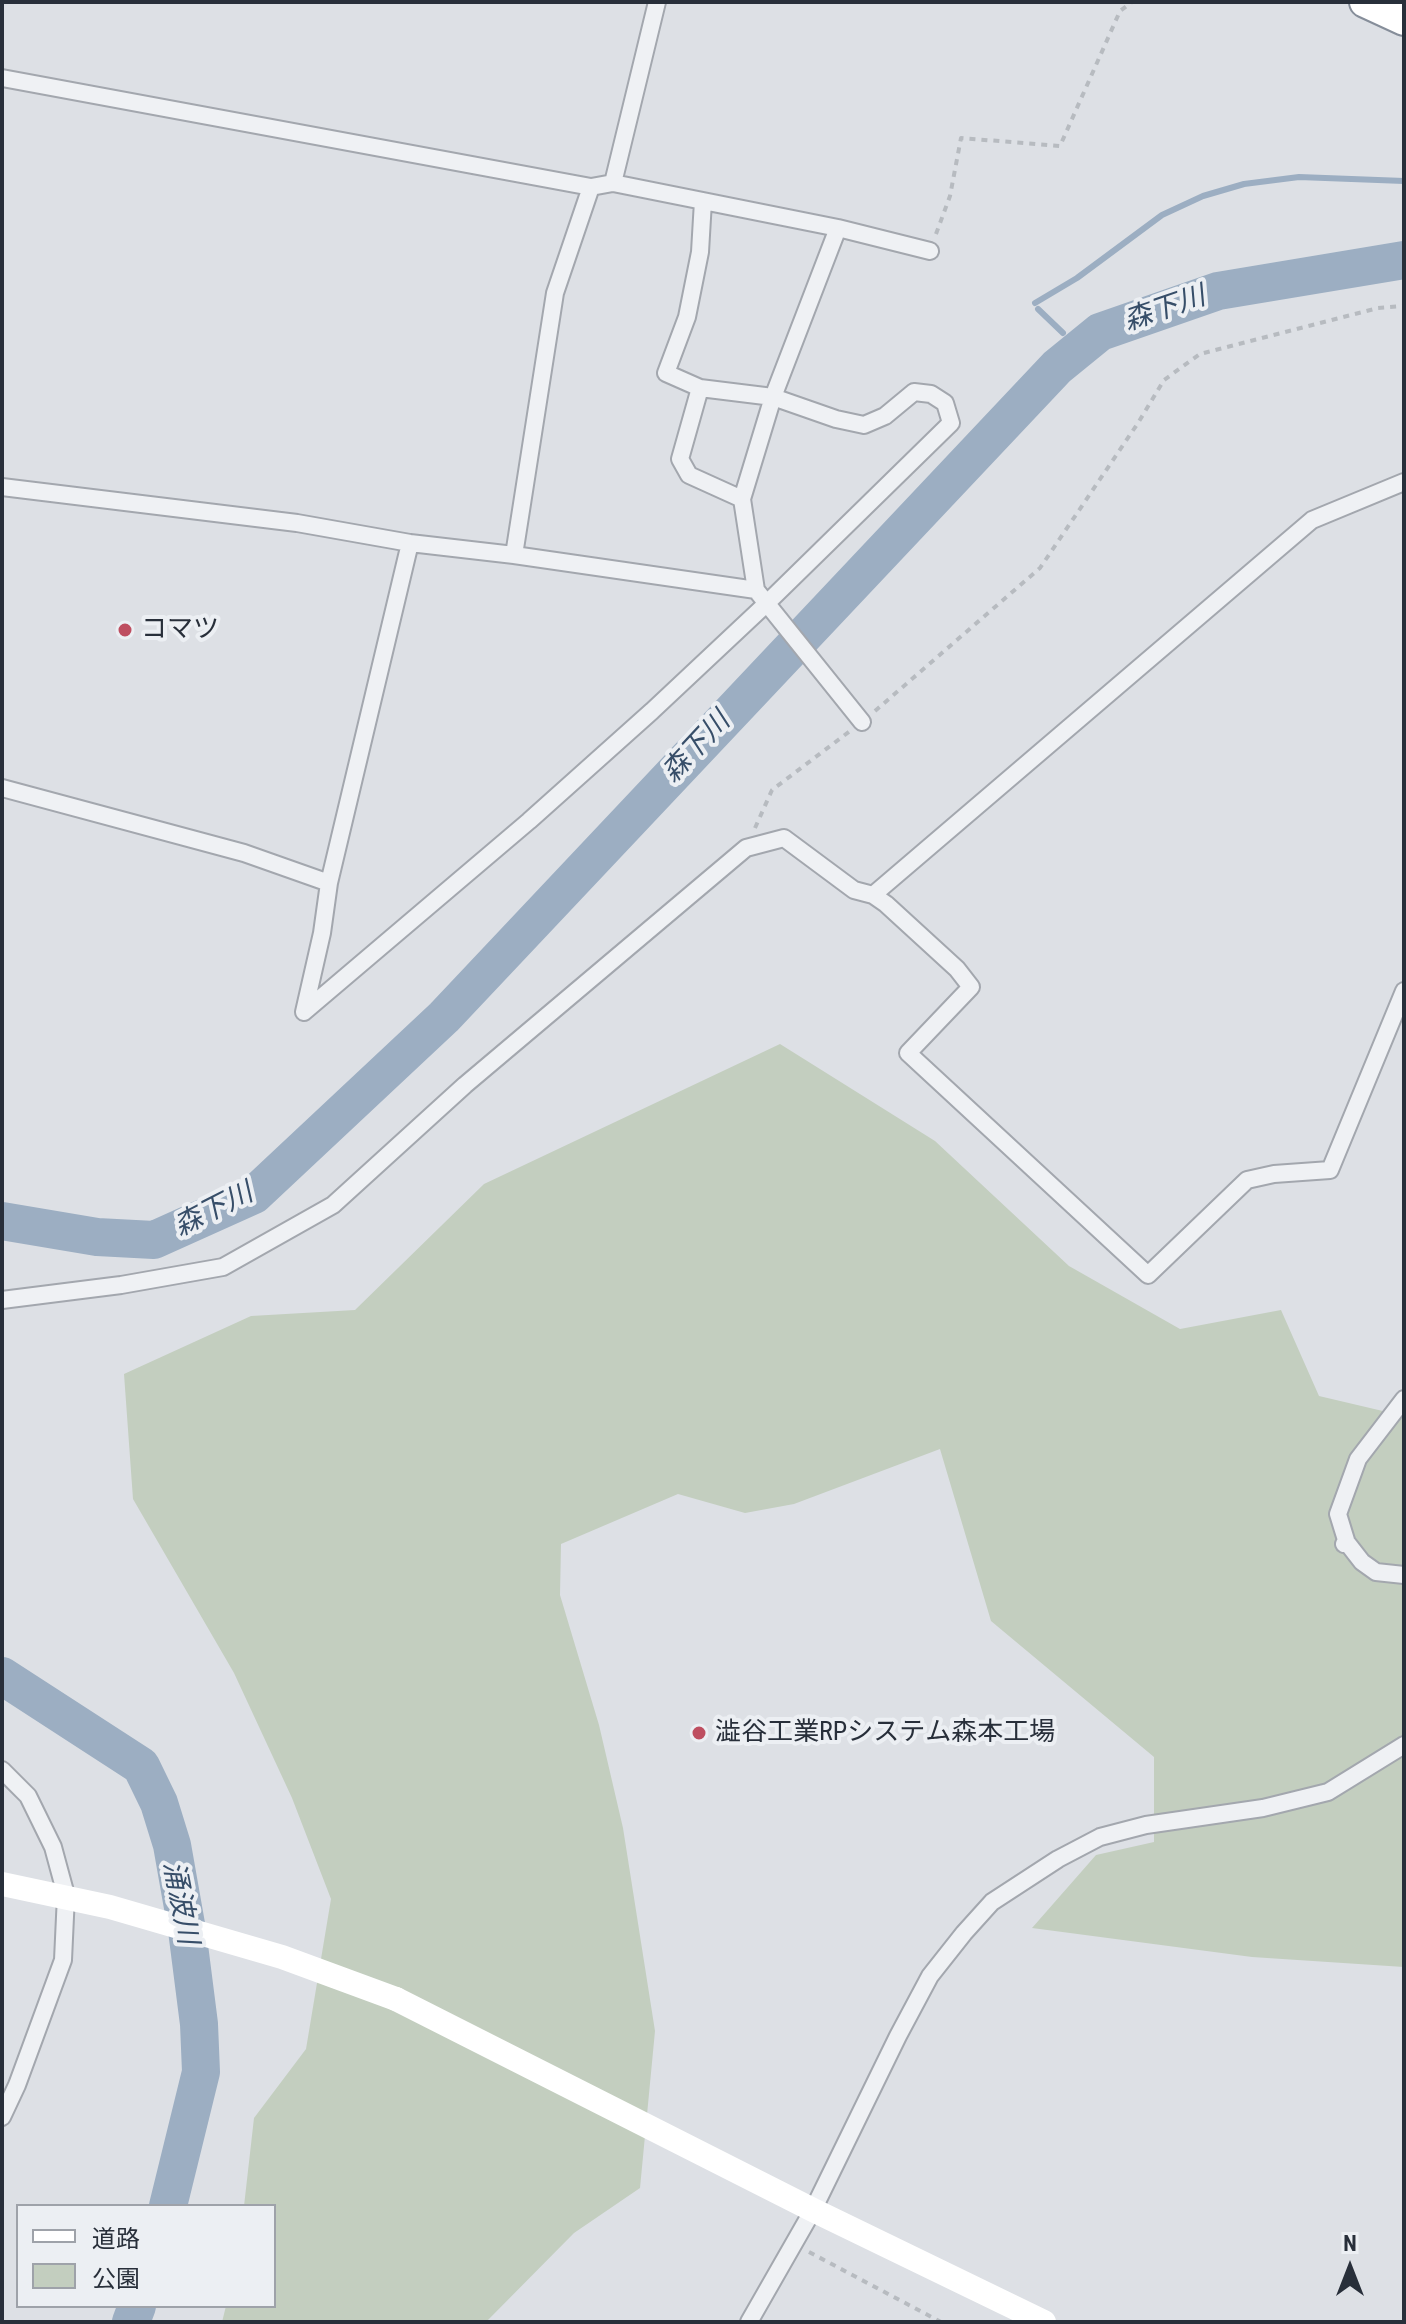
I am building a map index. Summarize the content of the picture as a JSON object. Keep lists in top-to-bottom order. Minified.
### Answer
{"water":["森下川","涌波川"],"places":["コマツ","澁谷工業RPシステム森本工場"],"legend":["道路","公園"],"north":"top"}
